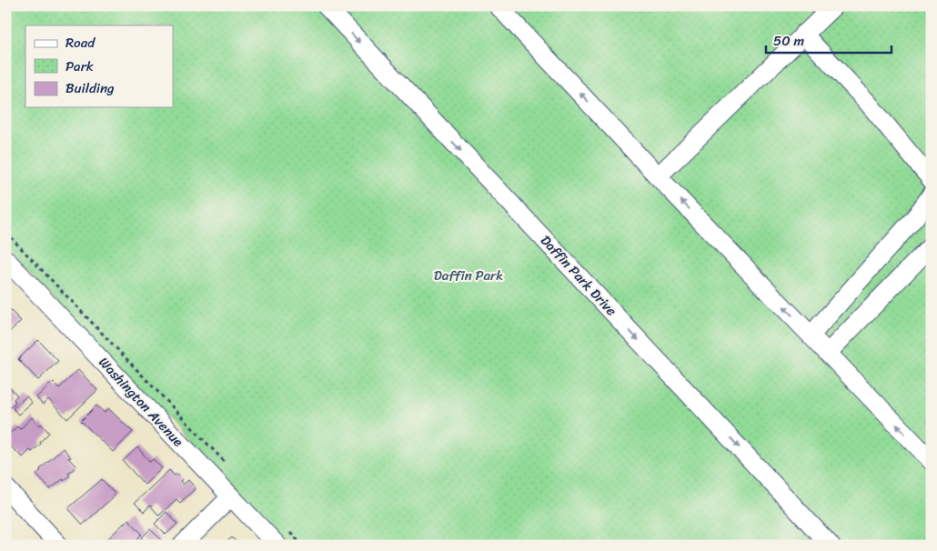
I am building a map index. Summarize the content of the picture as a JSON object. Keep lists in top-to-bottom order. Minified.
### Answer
{"streets":{"street":["Daffin Park Drive","Washington Avenue"]},"parks":["Daffin Park"],"legend":["Road","Park","Building"],"scale_bar":"50 m"}
